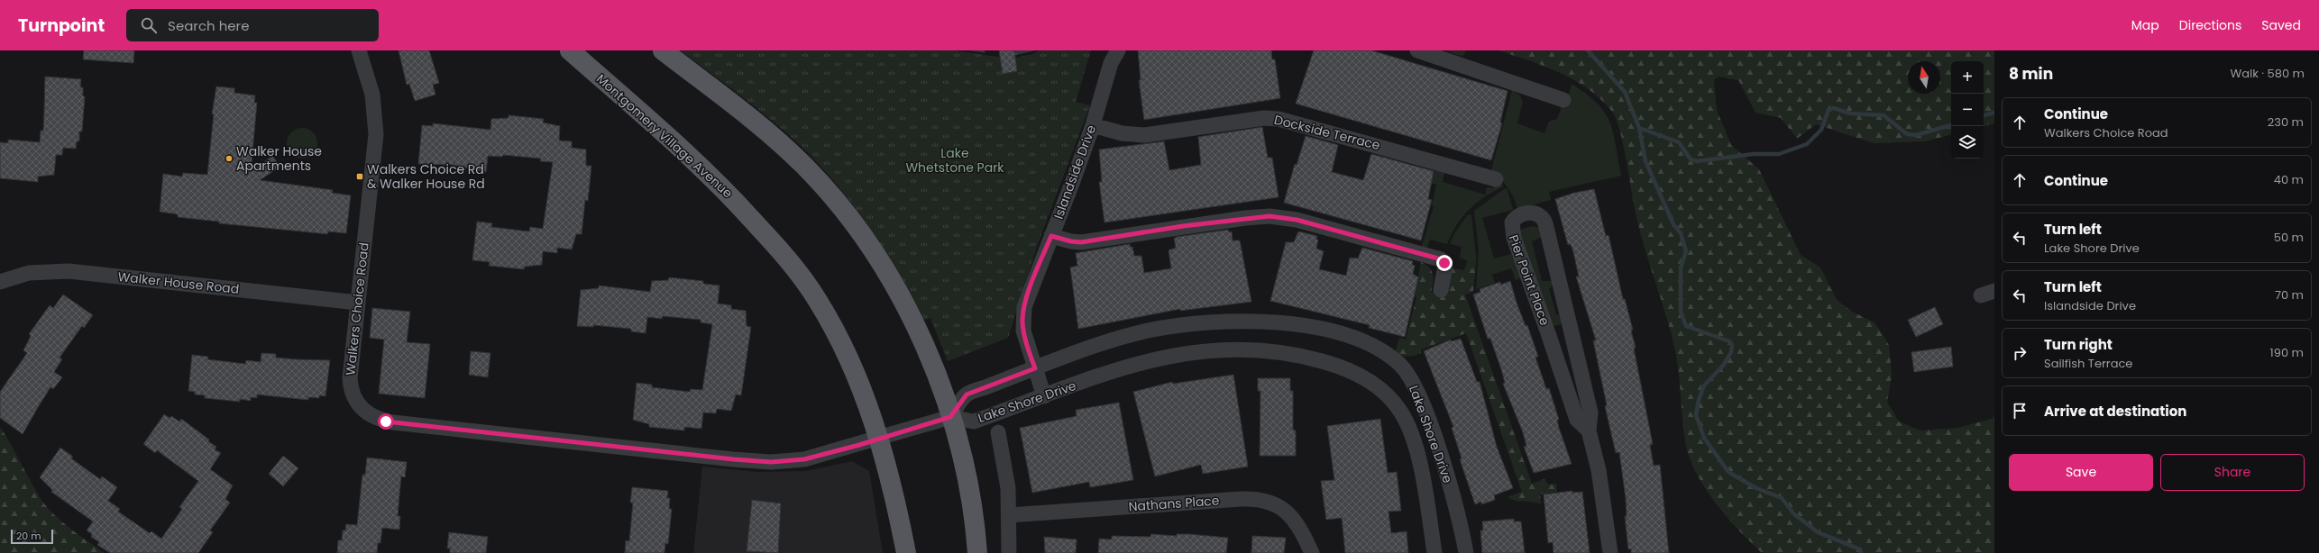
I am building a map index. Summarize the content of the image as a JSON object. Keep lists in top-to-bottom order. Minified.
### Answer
{"streets":{"main road":["Montgomery Village Avenue"],"street":["Dockside Terrace","Islandside Drive","Pier Point Place","Walker House Road","Walkers Choice Road","Lake Shore Drive","Nathans Place"]},"crossings":[["Dockside Terrace","Islandside Drive"],["Montgomery Village Avenue","Walkers Choice Road"],["Islandside Drive","Lake Shore Drive"],["Walker House Road","Walkers Choice Road"],["Walkers Choice Road","Lake Shore Drive"]],"parks":["Lake Whetstone Park"],"places":{"other":["Walker House Apartments"],"transit":["Walkers Choice Rd & Walker House Rd"]},"scale_bar":"20 m","north":"top","page":{"header":"Turnpoint","search":"Search here","nav":["Map","Directions","Saved"],"heading":["8 min","Walk · 580 m"],"map_buttons":["+","−"],"list":[["Continue","Walkers Choice Road","230 m"],["Continue","40 m"],["Turn left","Lake Shore Drive","50 m"],["Turn left","Islandside Drive","70 m"],["Turn right","Sailfish Terrace","190 m"],"Arrive at destination"],"buttons":["Save","Share"],"scale":"20 m"}}
